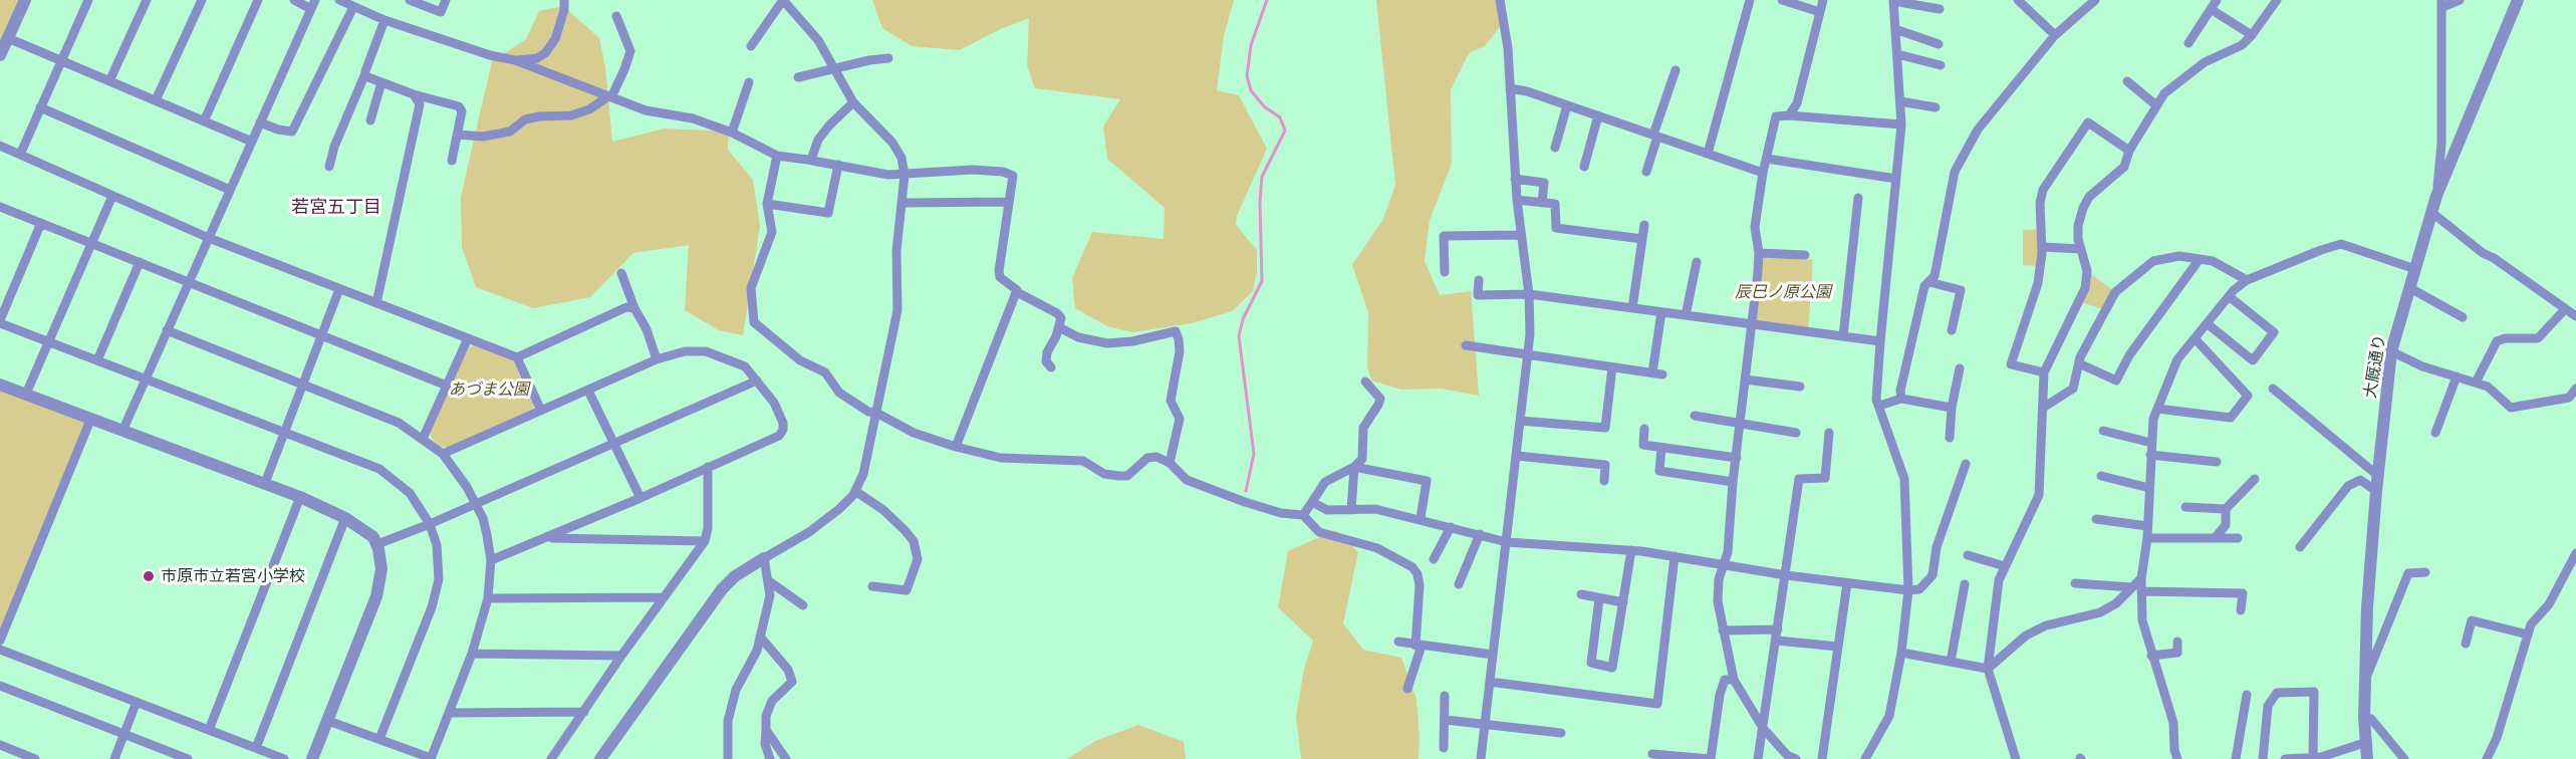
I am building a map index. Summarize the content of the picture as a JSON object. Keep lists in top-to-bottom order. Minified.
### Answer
{"streets":{"street":["大厩通り"]},"districts":["若宮五丁目"],"parks":["辰巳ノ原公園","あづま公園"],"places":["市原市立若宮小学校"]}
